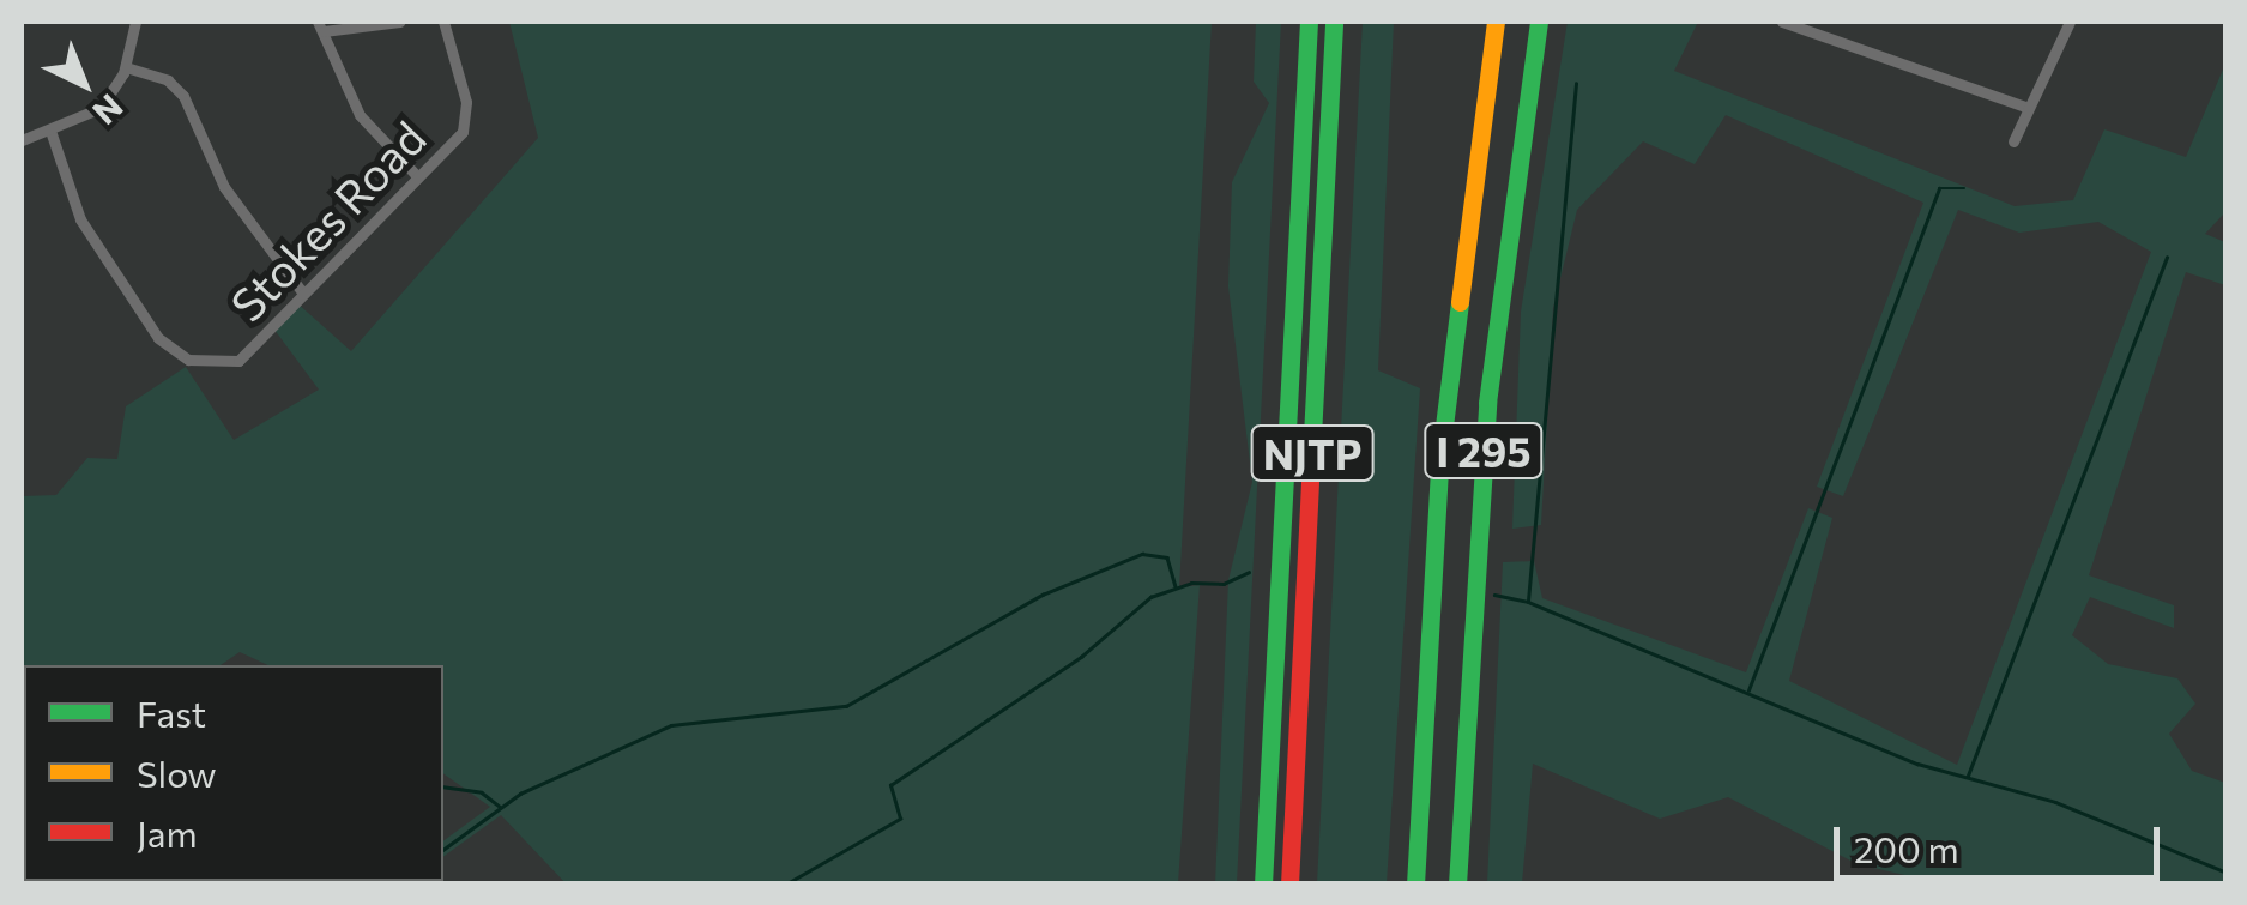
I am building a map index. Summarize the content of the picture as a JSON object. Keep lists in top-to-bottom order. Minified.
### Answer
{"streets":{"highway":["I 295","NJTP"],"street":["Stokes Road"]},"legend":["Fast","Slow","Jam"],"scale_bar":"200 m","north":"bottom right"}
